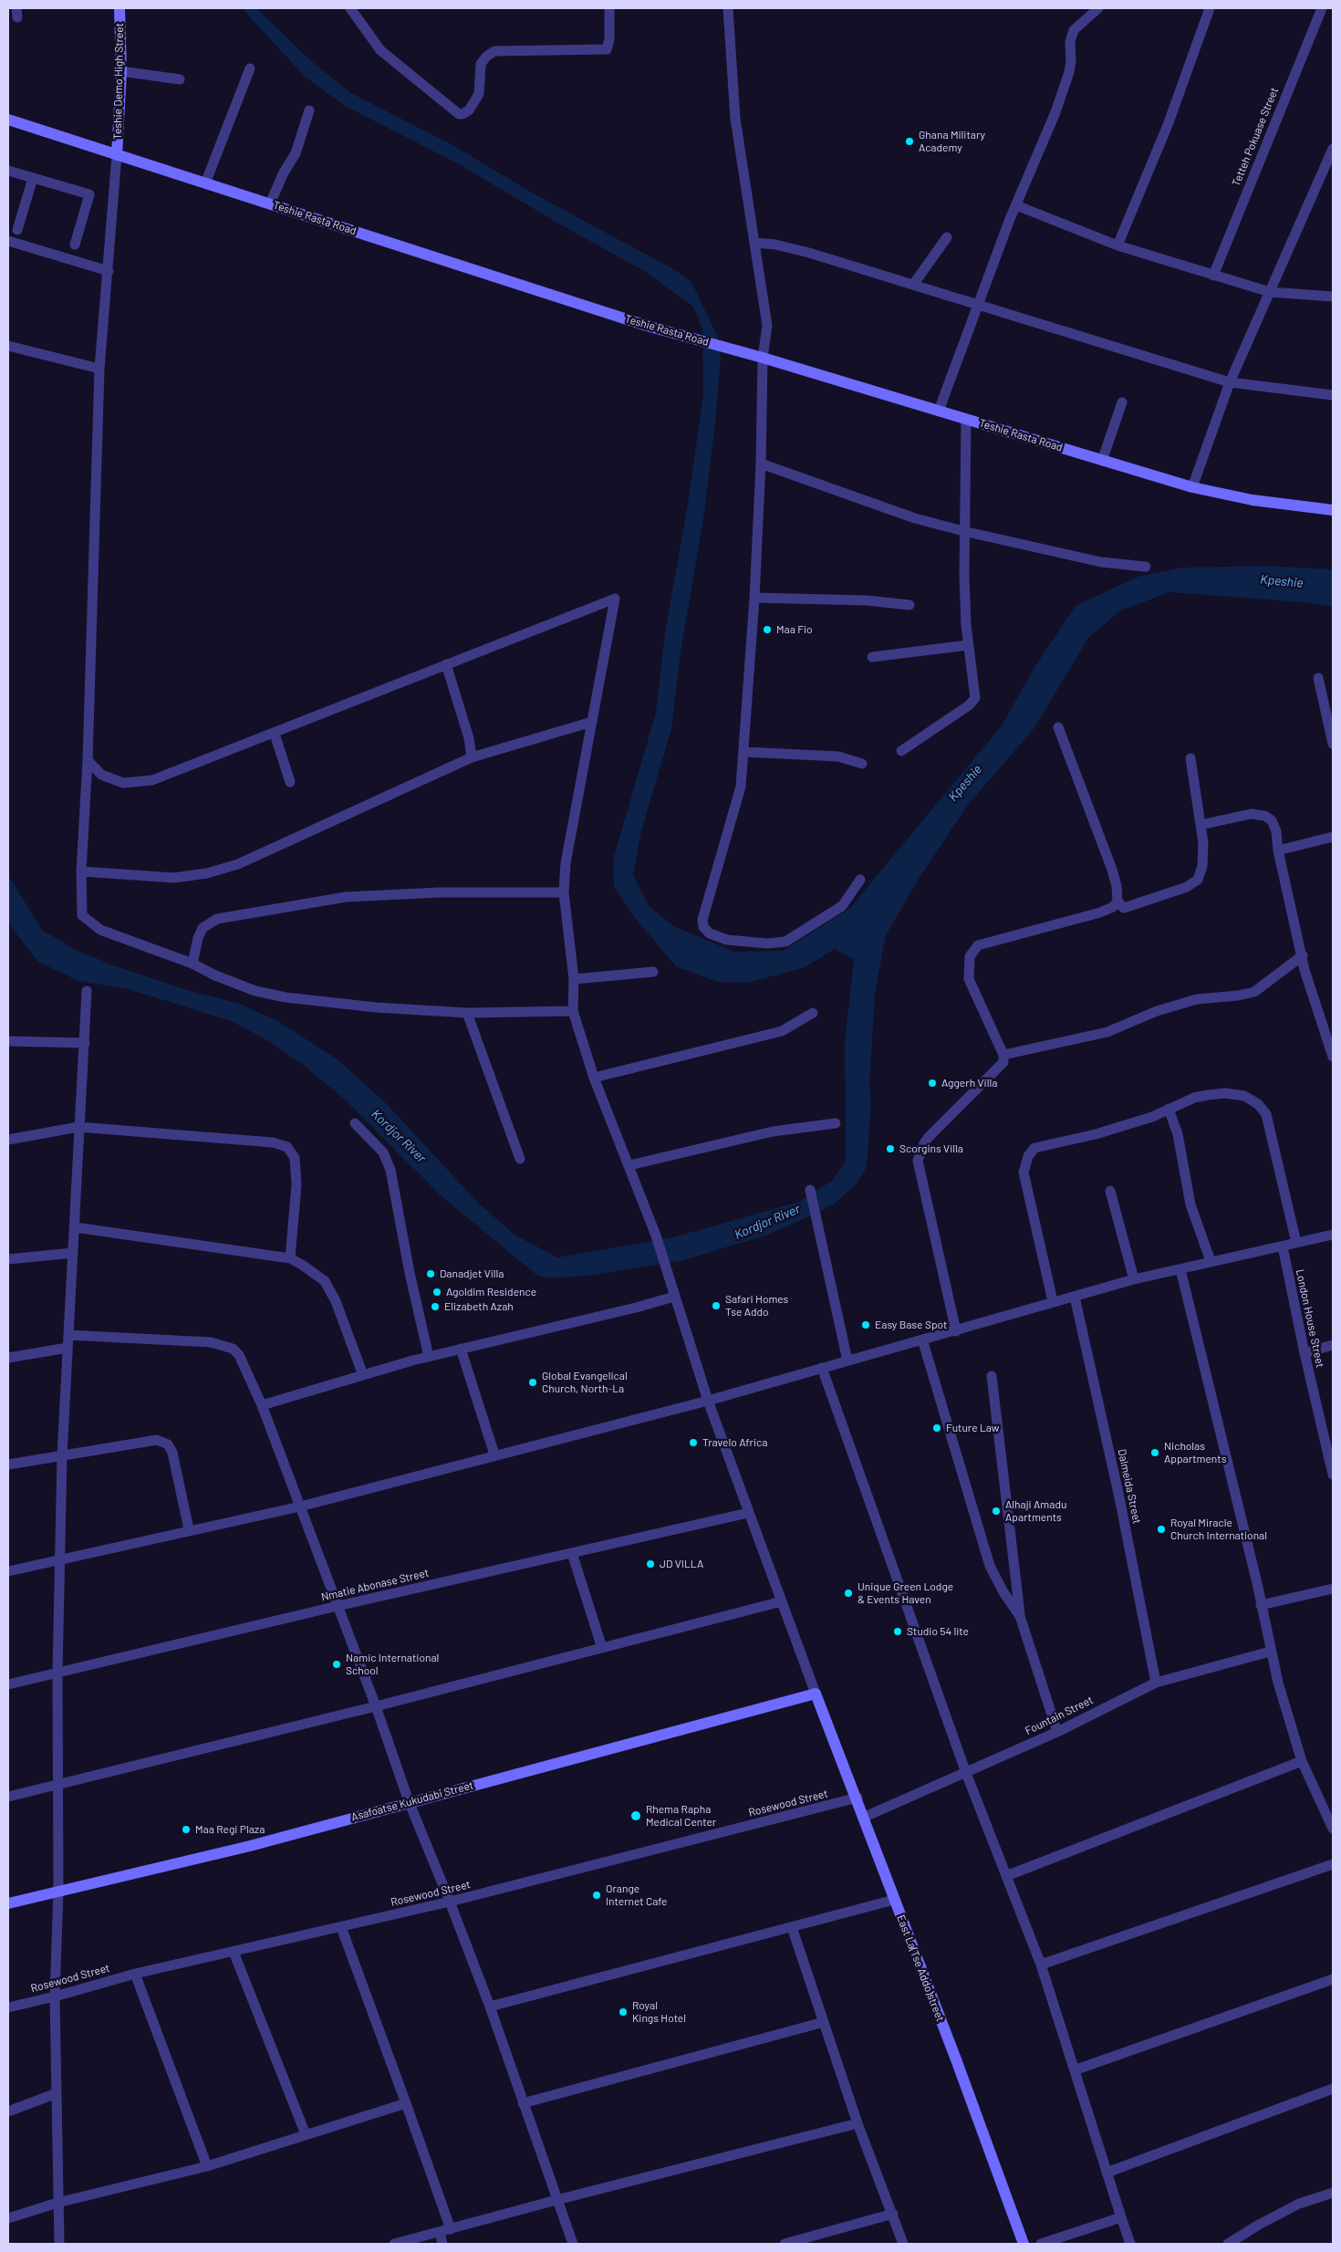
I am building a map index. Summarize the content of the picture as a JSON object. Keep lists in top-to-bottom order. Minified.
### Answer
{"streets":{"street":["Teshie Demo High Street","Tetteh Pokuase Street","Teshie Rasta Road","London House Street","Dalmeida Street","Nmatie Abonase Street","Fountain Street","Asafoatse Kukudabi Street","Rosewood Street","East La(Tse Addo)street"]},"crossings":[["Teshie Demo High Street","Teshie Rasta Road"],["Dalmeida Street","Fountain Street"],["Fountain Street","East La(Tse Addo)street"],["Asafoatse Kukudabi Street","East La(Tse Addo)street"],["Rosewood Street","East La(Tse Addo)street"]],"water":["Kpeshie","Kordjor River"],"places":["Ghana Military Academy","Maa Fio","Aggerh Villa","Scorgins Villa","Danadjet Villa","Agoldim Residence","Safari Homes Tse Addo","Elizabeth Azah","Easy Base Spot","Global Evangelical Church, North-La","Future Law","Travelo Africa","Nicholas Appartments","Alhaji Amadu Apartments","Royal Miracle Church International","JD VILLA","Unique Green Lodge & Events Haven","Studio 54 lite","Namic International School","Rhema Rapha Medical Center","Maa Regi Plaza","Orange Internet Cafe","Royal Kings Hotel"]}
